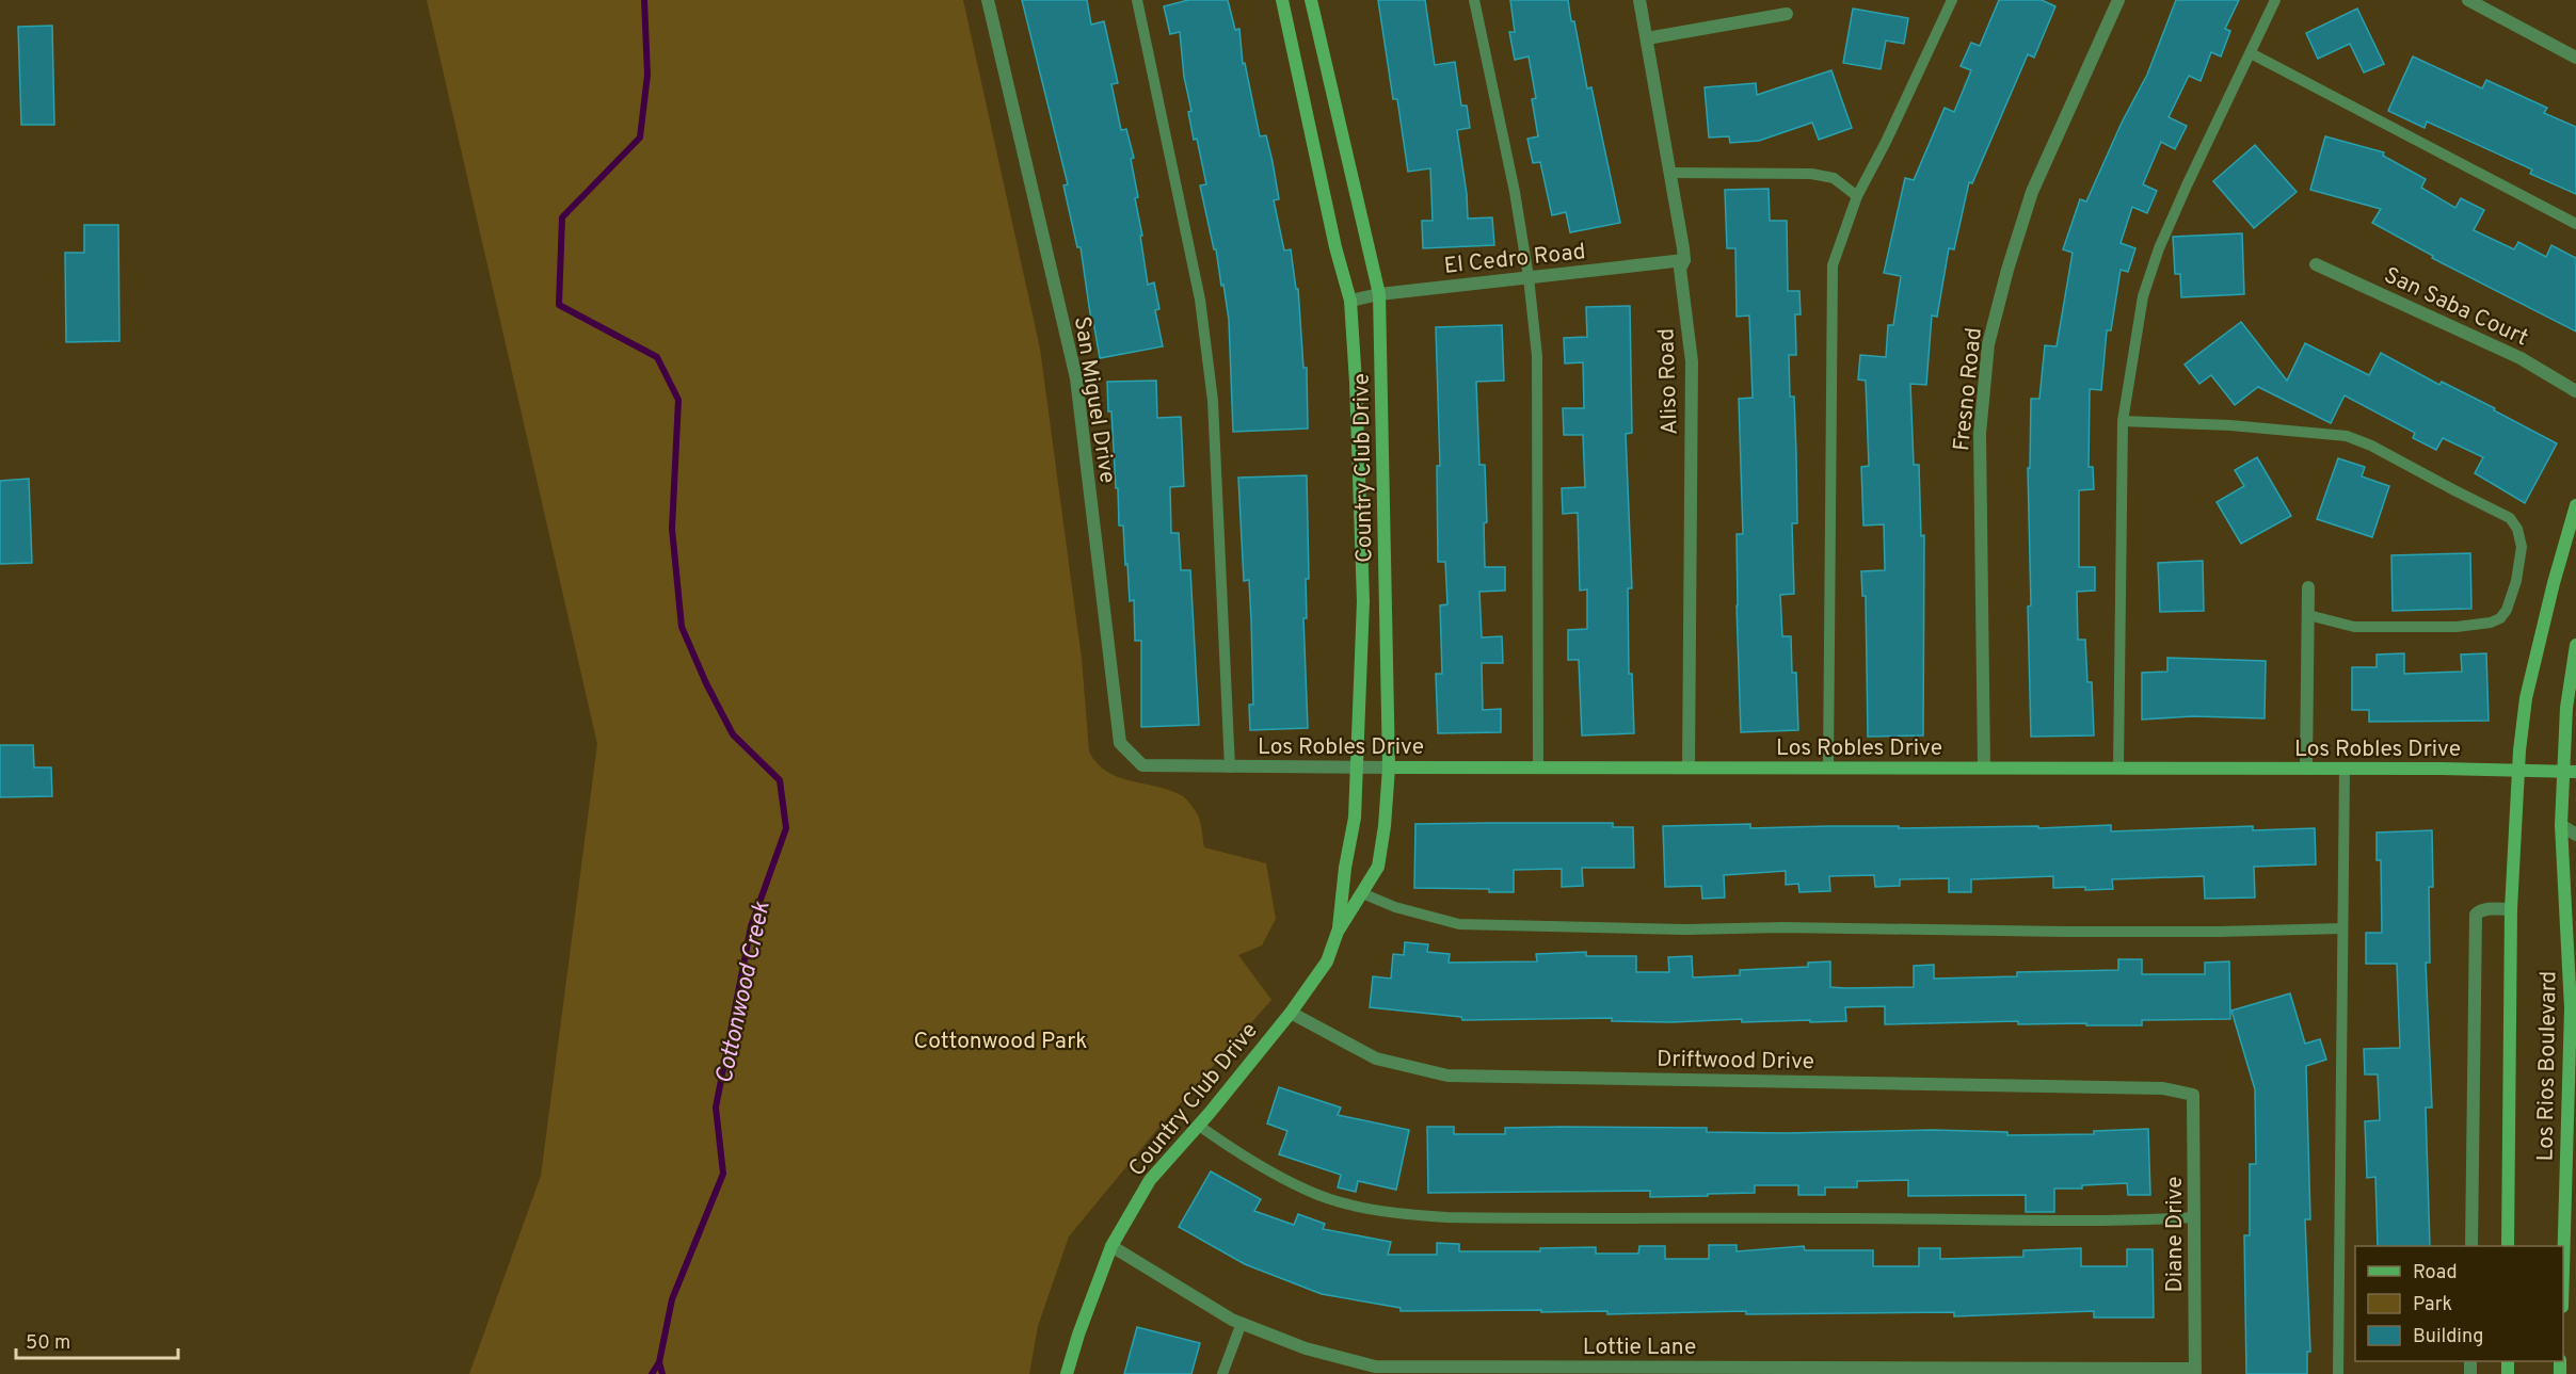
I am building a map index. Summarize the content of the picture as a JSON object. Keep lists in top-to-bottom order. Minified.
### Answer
{"streets":{"street":["El Cedro Road","San Saba Court","Aliso Road","Fresno Road","San Miguel Drive","Country Club Drive","Los Robles Drive","Driftwood Drive","Los Rios Boulevard","Diane Drive","Lottie Lane"]},"crossings":[["El Cedro Road","Aliso Road"],["El Cedro Road","Country Club Drive"],["Aliso Road","Los Robles Drive"],["Fresno Road","Los Robles Drive"],["San Miguel Drive","Los Robles Drive"],["Country Club Drive","Los Robles Drive"],["Country Club Drive","Driftwood Drive"],["Country Club Drive","Lottie Lane"],["Los Robles Drive","Los Rios Boulevard"],["Driftwood Drive","Diane Drive"],["Diane Drive","Lottie Lane"]],"water":["Cottonwood Creek"],"parks":["Cottonwood Park"],"legend":["Road","Park","Building"],"scale_bar":"50 m"}
